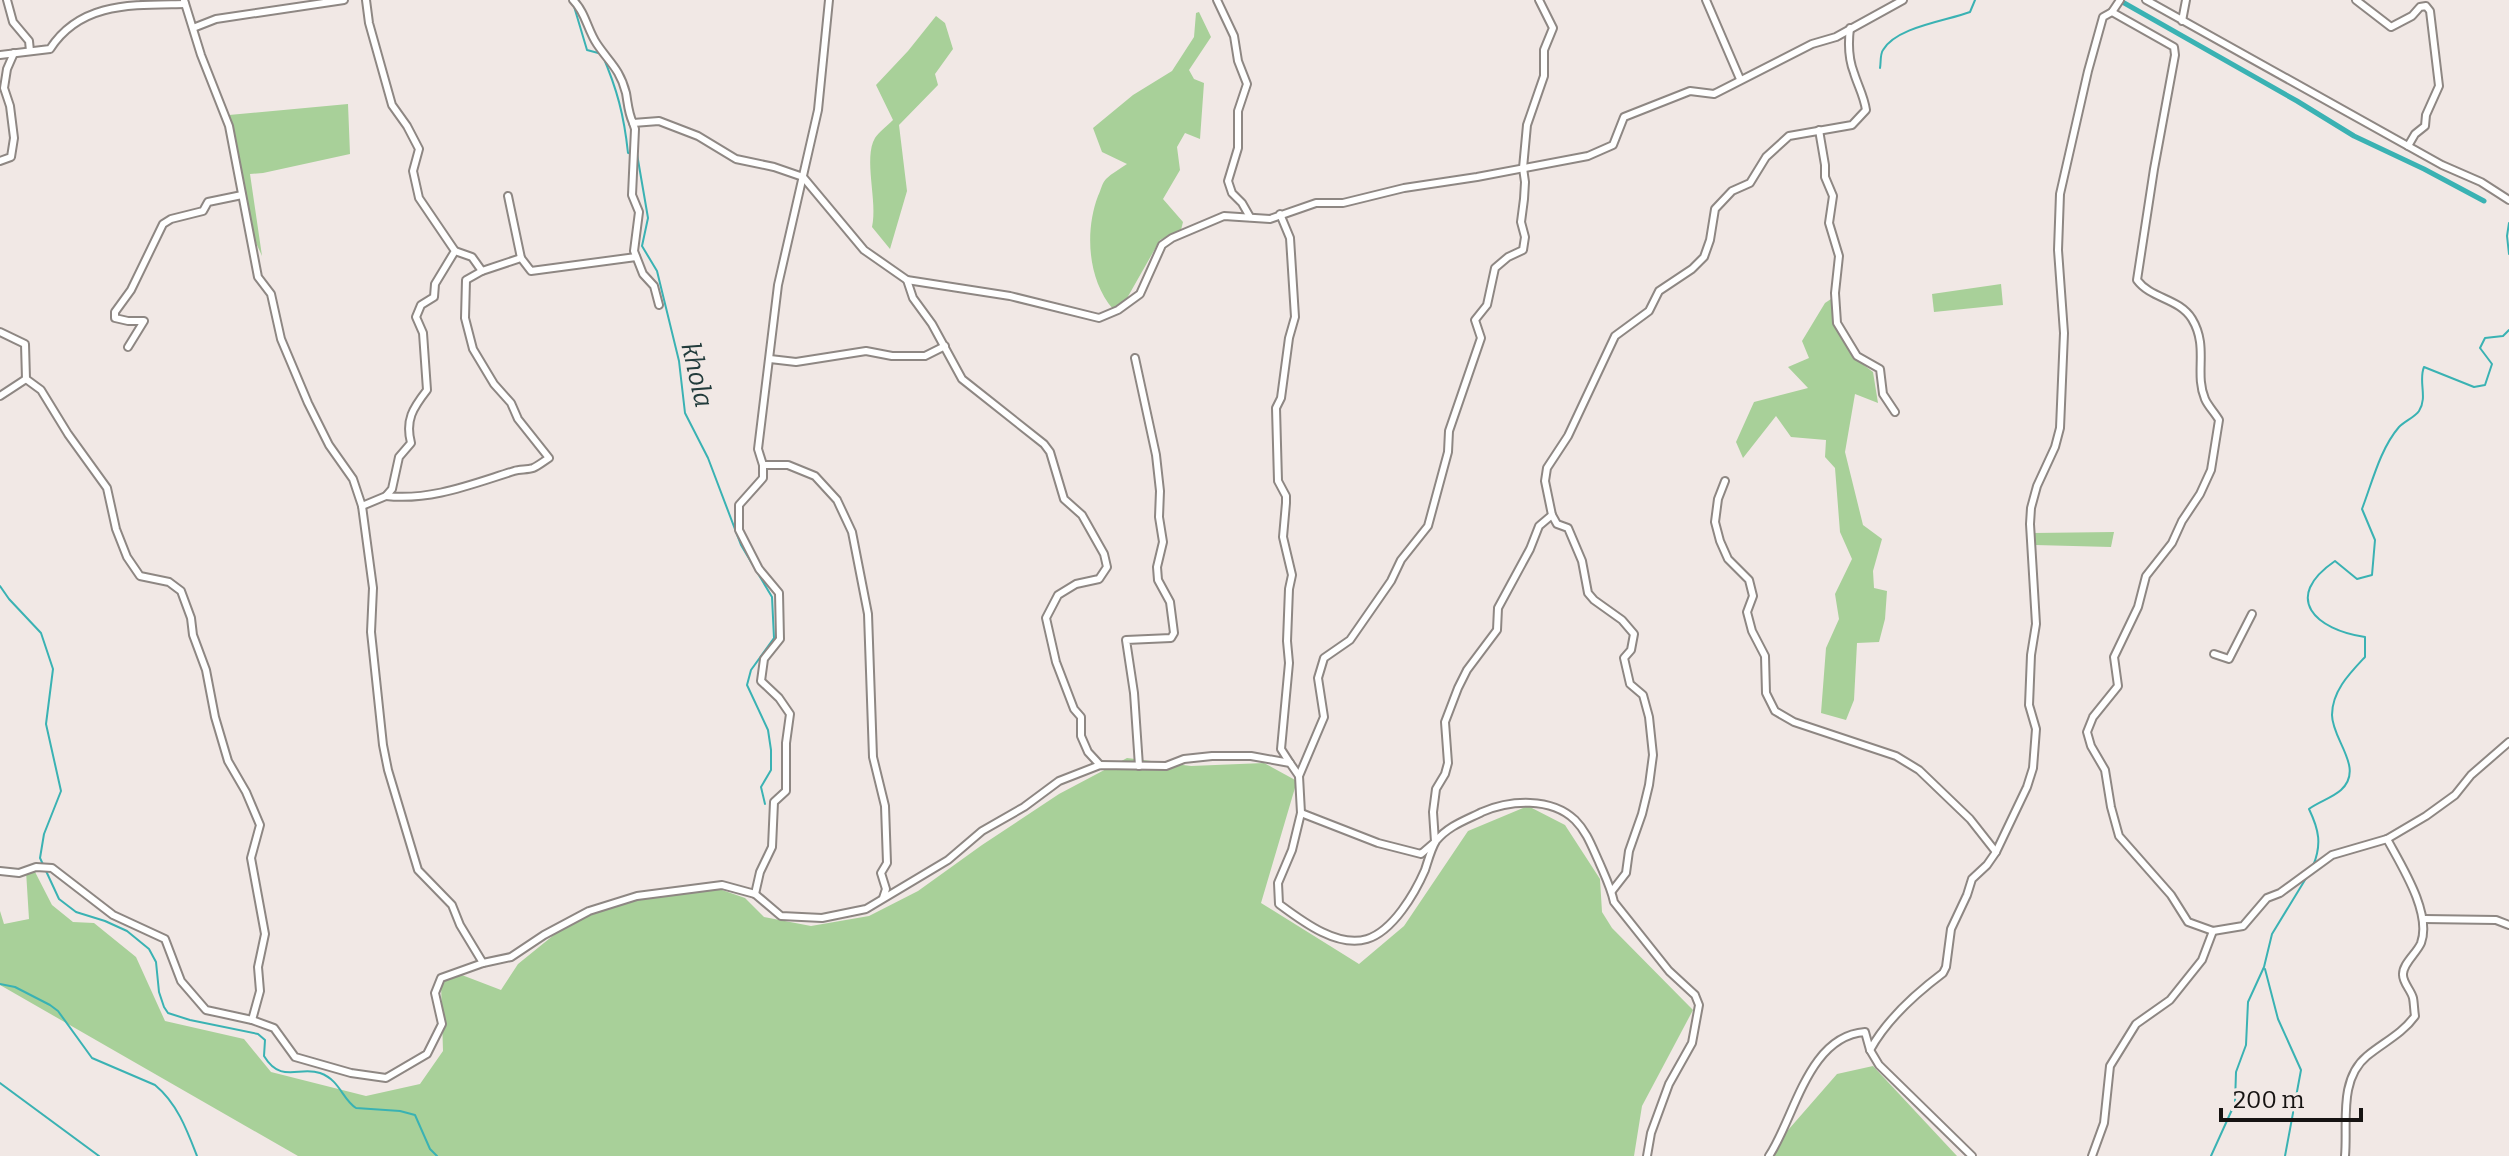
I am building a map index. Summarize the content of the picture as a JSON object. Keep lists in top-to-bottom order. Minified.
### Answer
{"water":["khola"],"scale_bar":"200 m"}
